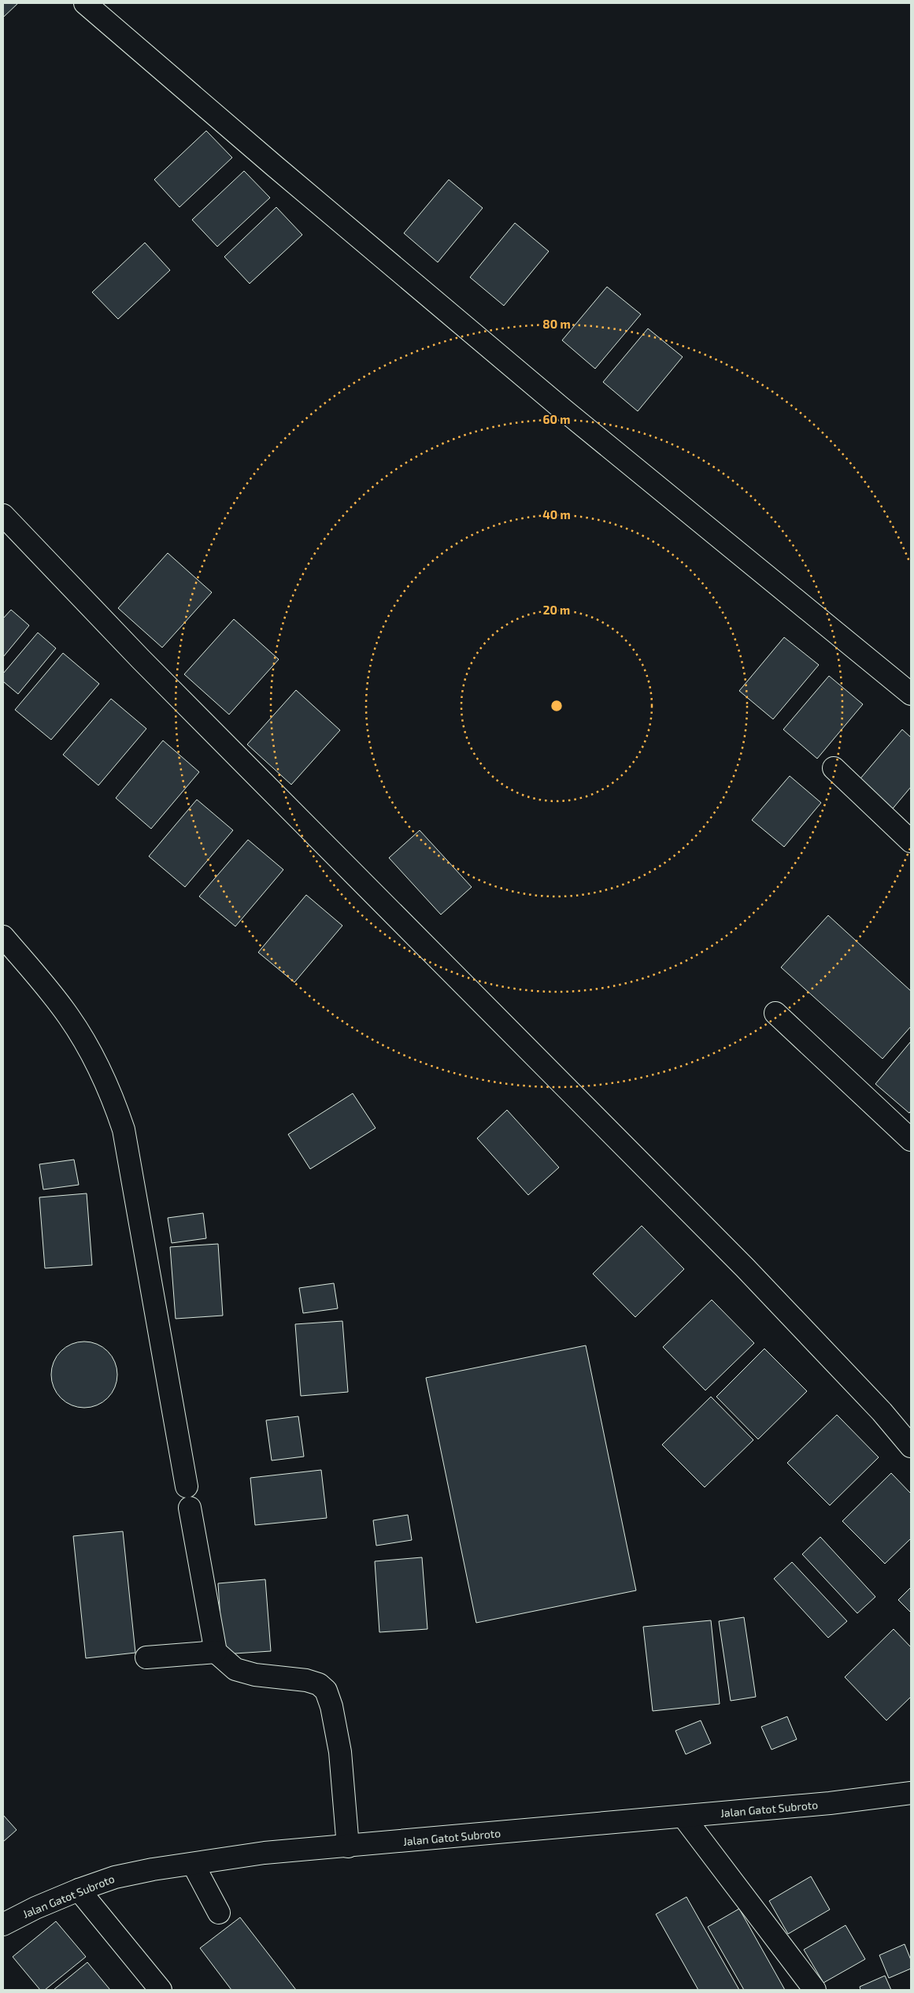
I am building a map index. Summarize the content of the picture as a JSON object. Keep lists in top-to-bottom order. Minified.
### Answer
{"streets":{"street":["Jalan Gatot Subroto"]},"rings":["80 m","60 m","40 m","20 m"]}
